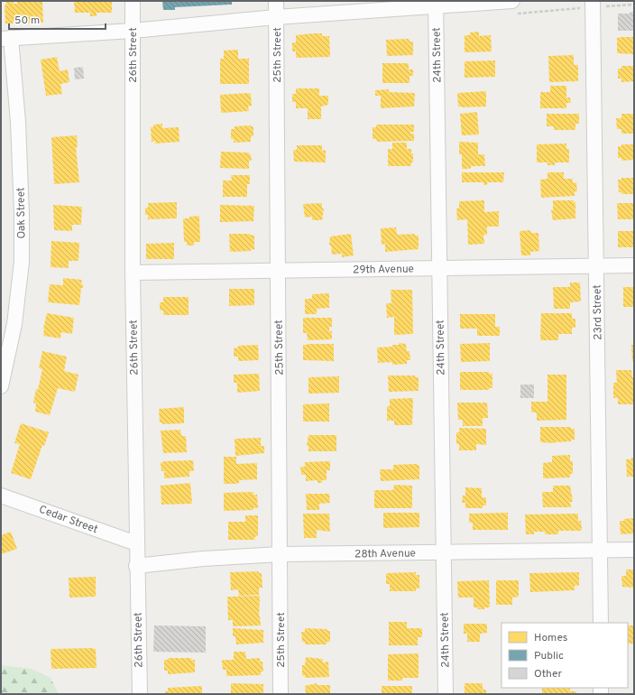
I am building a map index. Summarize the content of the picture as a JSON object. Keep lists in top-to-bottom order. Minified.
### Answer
{"streets":{"street":["26th Street","25th Street","24th Street","Oak Street","29th Avenue","23rd Street","Cedar Street","28th Avenue"]},"crossings":[["26th Street","29th Avenue"],["26th Street","Cedar Street"],["26th Street","28th Avenue"],["25th Street","29th Avenue"],["25th Street","28th Avenue"],["24th Street","29th Avenue"],["24th Street","28th Avenue"],["29th Avenue","23rd Street"],["23rd Street","28th Avenue"]],"legend":["Homes","Public","Other"],"scale_bar":"50 m"}
